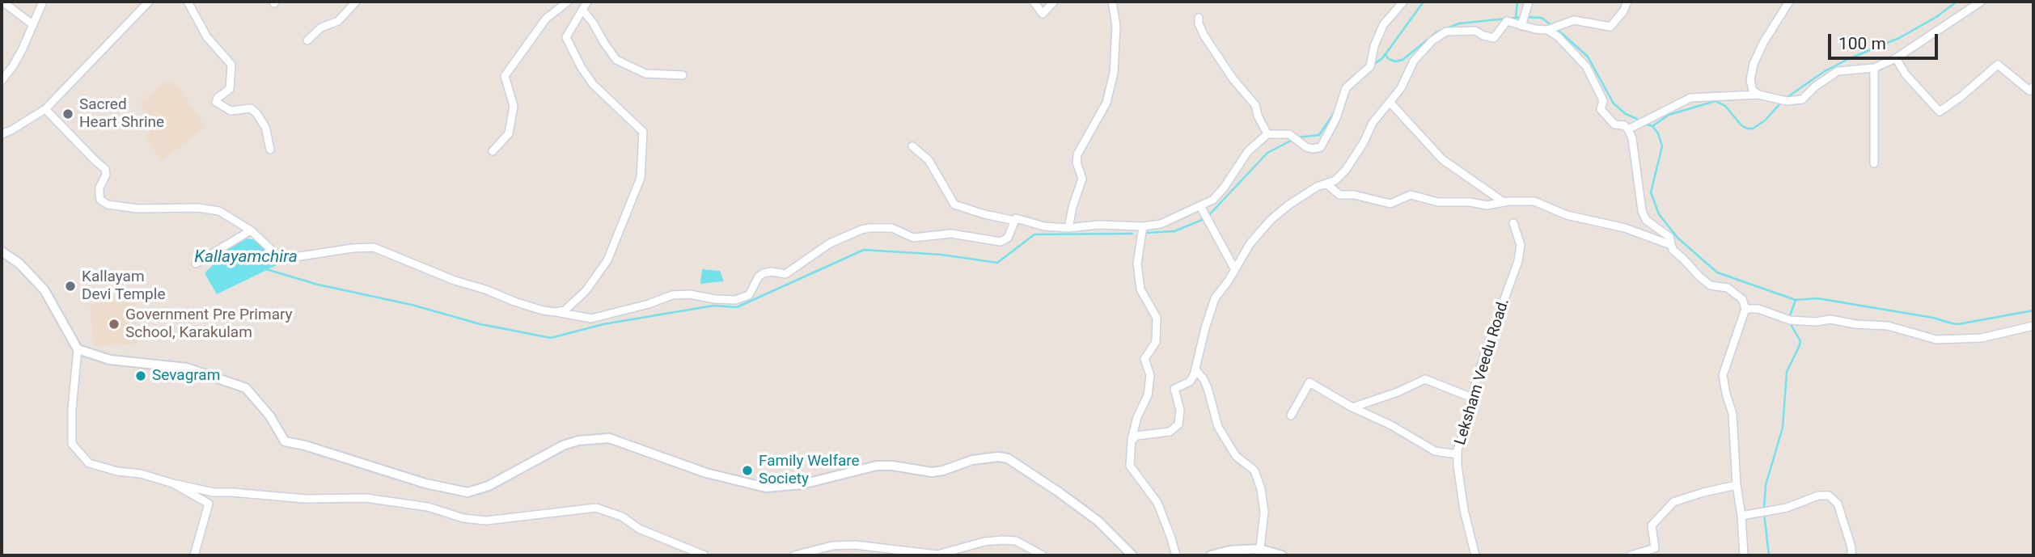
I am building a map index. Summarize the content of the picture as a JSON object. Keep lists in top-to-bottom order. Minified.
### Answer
{"streets":{"street":["Leksham Veedu Road."]},"water":["Kallayamchira"],"places":["Sacred Heart Shrine","Kallayam Devi Temple","Government Pre Primary School, Karakulam","Sevagram","Family Welfare Society"],"scale_bar":"100 m"}
